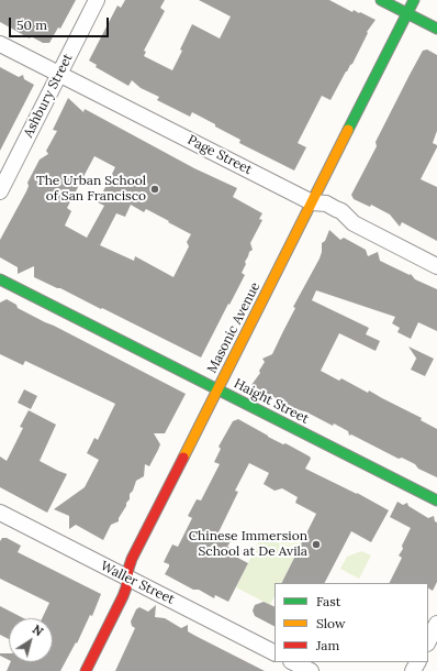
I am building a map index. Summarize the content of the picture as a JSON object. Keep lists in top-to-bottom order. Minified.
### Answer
{"streets":{"street":["Ashbury Street","Page Street","Masonic Avenue","Haight Street","Waller Street"]},"crossings":[["Ashbury Street","Page Street"],["Page Street","Masonic Avenue"],["Masonic Avenue","Haight Street"],["Masonic Avenue","Waller Street"]],"places":["The Urban School of San Francisco","Chinese Immersion School at De Avila"],"legend":["Fast","Slow","Jam"],"scale_bar":"50 m","north":"top right"}
